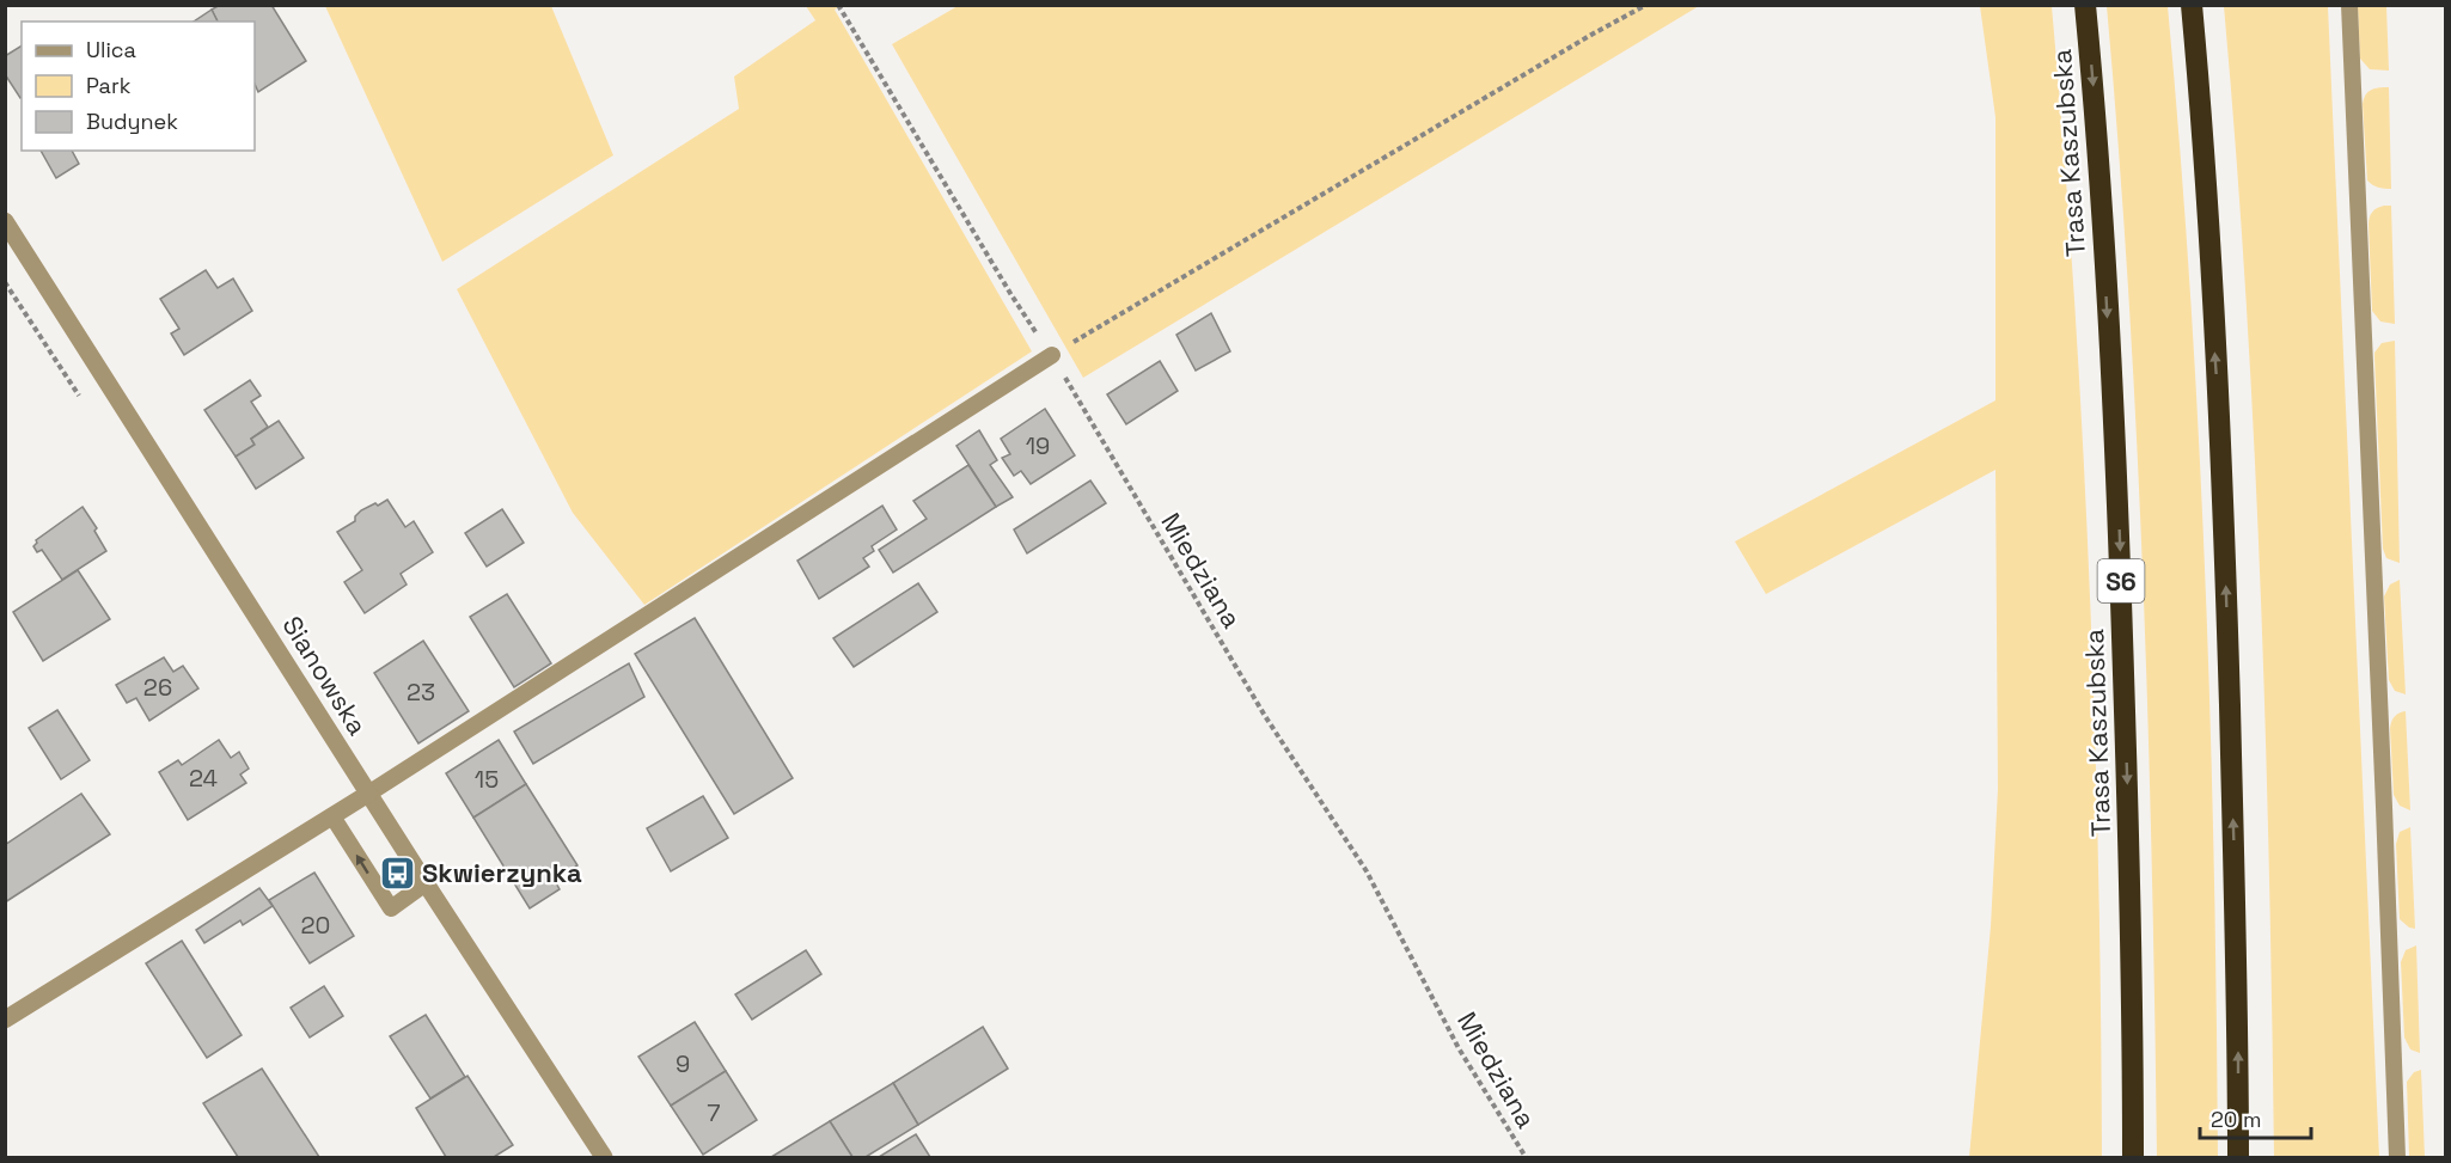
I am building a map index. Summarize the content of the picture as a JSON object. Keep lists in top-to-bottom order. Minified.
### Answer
{"streets":{"highway":["Trasa Kaszubska","S6"],"street":["Sianowska"],"path":["Miedziana"]},"places":{"bus stop":["Skwierzynka"]},"house_numbers":["19","26","23","24","15","20","9","7"],"legend":["Ulica","Park","Budynek"],"scale_bar":"20 m"}
